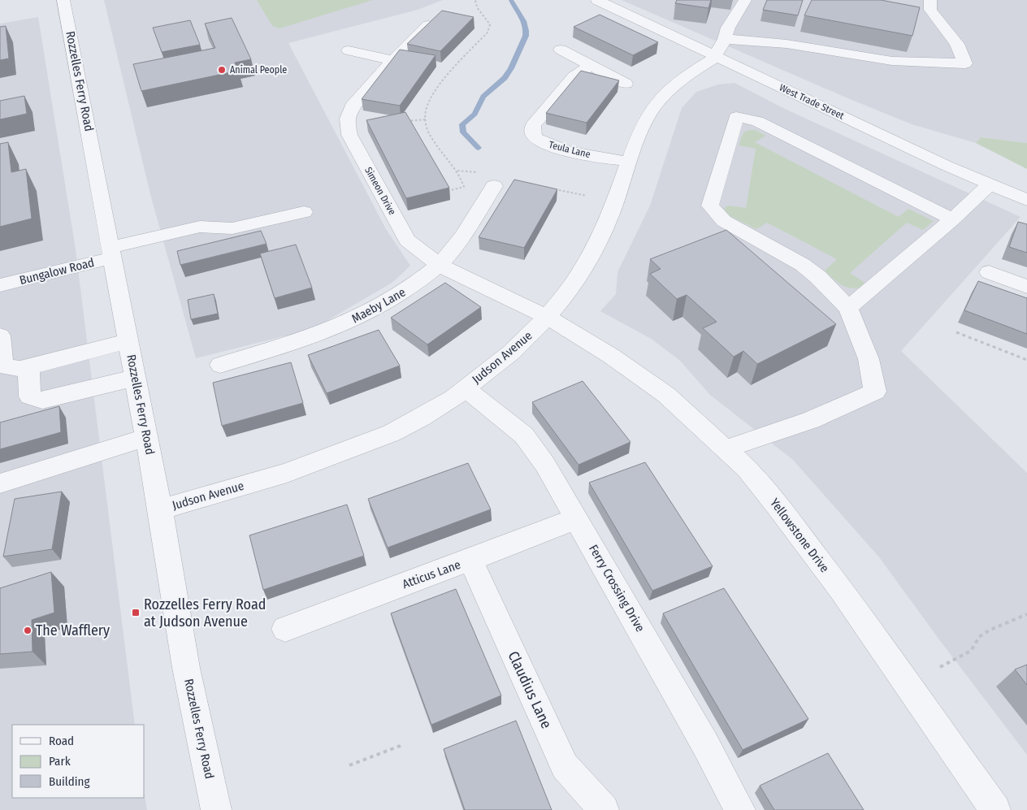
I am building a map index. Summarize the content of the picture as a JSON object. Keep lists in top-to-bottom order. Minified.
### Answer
{"streets":{"street":["Rozzelles Ferry Road","West Trade Street","Teula Lane","Simeon Drive","Bungalow Road","Maeby Lane","Judson Avenue","Yellowstone Drive","Atticus Lane","Ferry Crossing Drive","Claudius Lane"]},"crossings":[["Rozzelles Ferry Road","Bungalow Road"],["Rozzelles Ferry Road","Judson Avenue"],["West Trade Street","Judson Avenue"],["Teula Lane","Judson Avenue"],["Simeon Drive","Maeby Lane"],["Simeon Drive","Judson Avenue"],["Simeon Drive","Yellowstone Drive"],["Judson Avenue","Yellowstone Drive"],["Judson Avenue","Ferry Crossing Drive"],["Atticus Lane","Ferry Crossing Drive"],["Atticus Lane","Claudius Lane"]],"places":{"other":["Animal People","The Wafflery"],"transit":["Rozzelles Ferry Road at Judson Avenue"]},"legend":["Road","Park","Building"]}
